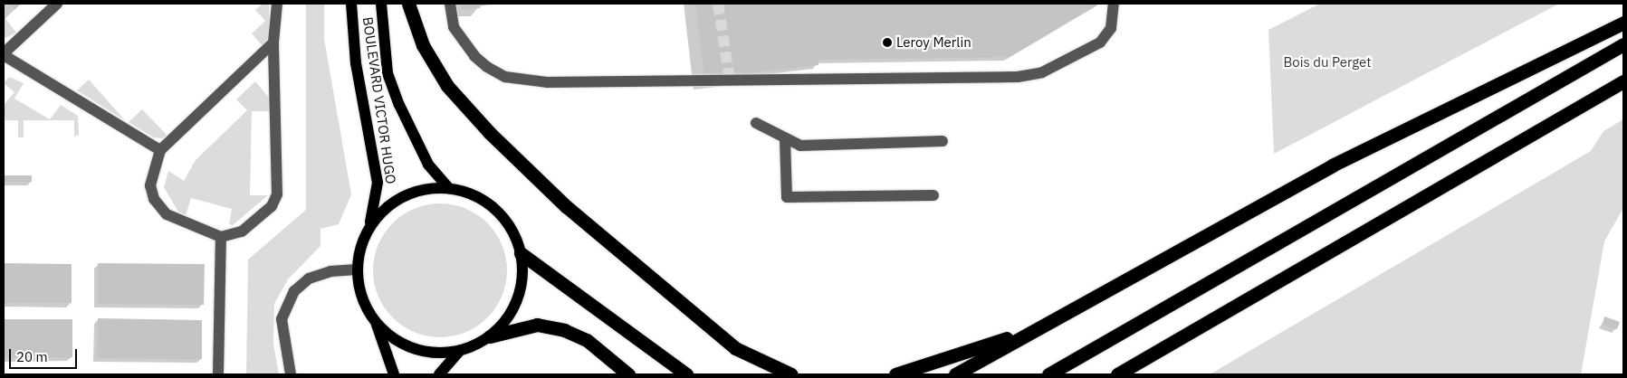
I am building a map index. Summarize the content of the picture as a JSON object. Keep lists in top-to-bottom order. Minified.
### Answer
{"streets":{"main road":["BOULEVARD VICTOR HUGO"]},"parks":["Bois du Perget"],"places":["Leroy Merlin"],"scale_bar":"20 m"}
